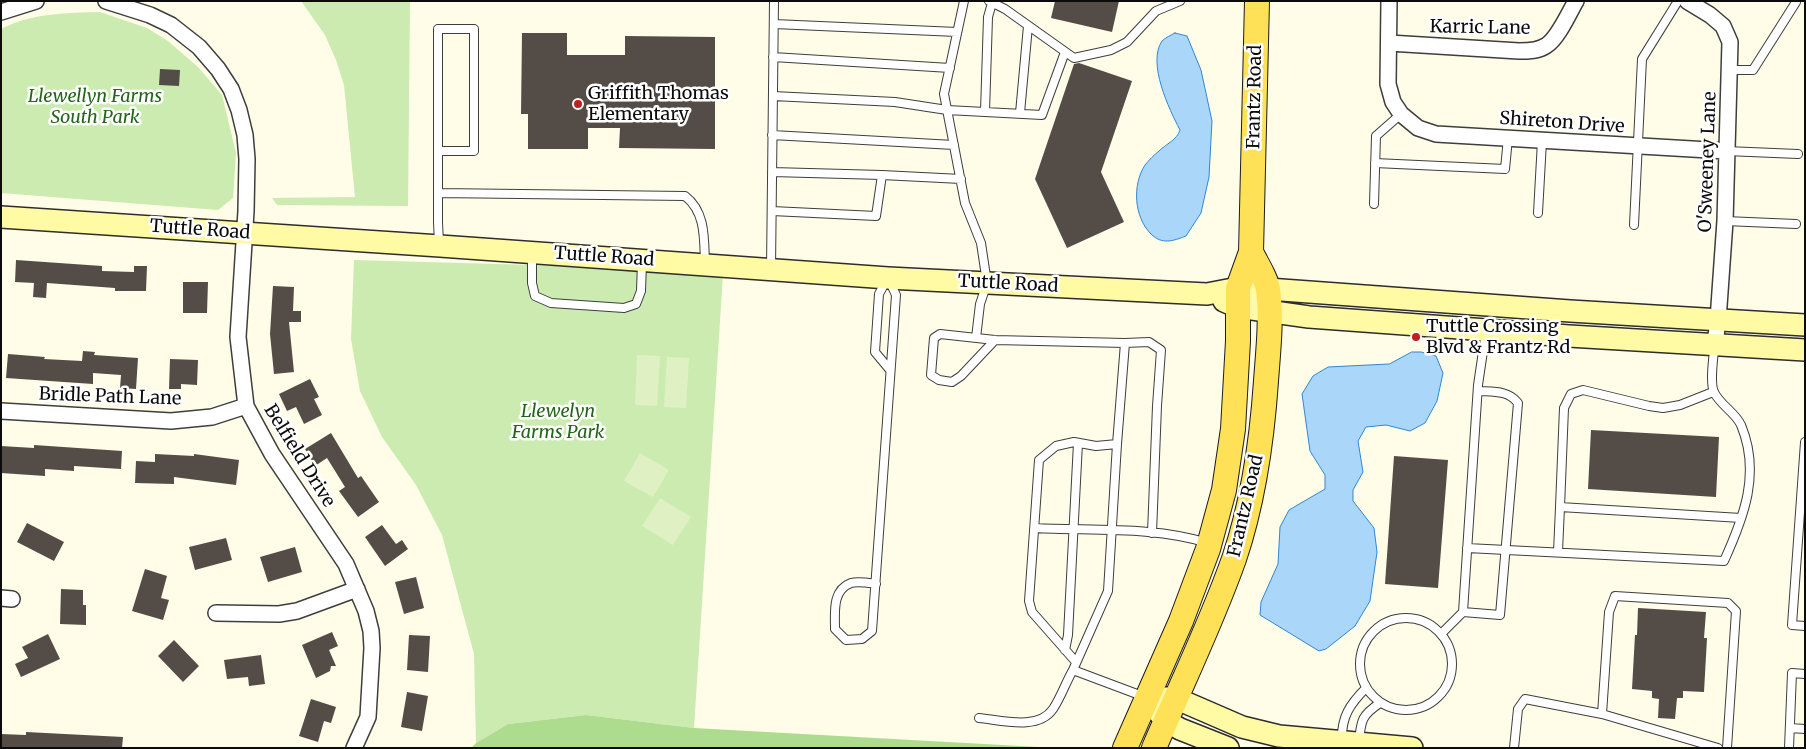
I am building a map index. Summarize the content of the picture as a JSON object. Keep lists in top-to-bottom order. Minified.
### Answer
{"streets":{"main road":["Frantz Road","Tuttle Road"],"street":["Karric Lane","Shireton Drive","O'Sweeney Lane","Bridle Path Lane","Belfield Drive"]},"crossings":[["Frantz Road","Tuttle Road"],["Shireton Drive","O'Sweeney Lane"],["O'Sweeney Lane","Tuttle Road"],["Tuttle Road","Belfield Drive"],["Bridle Path Lane","Belfield Drive"]],"parks":["Llewellyn Farms South Park","Llewelyn Farms Park"],"places":["Griffith Thomas Elementary","Tuttle Crossing Blvd & Frantz Rd"]}
